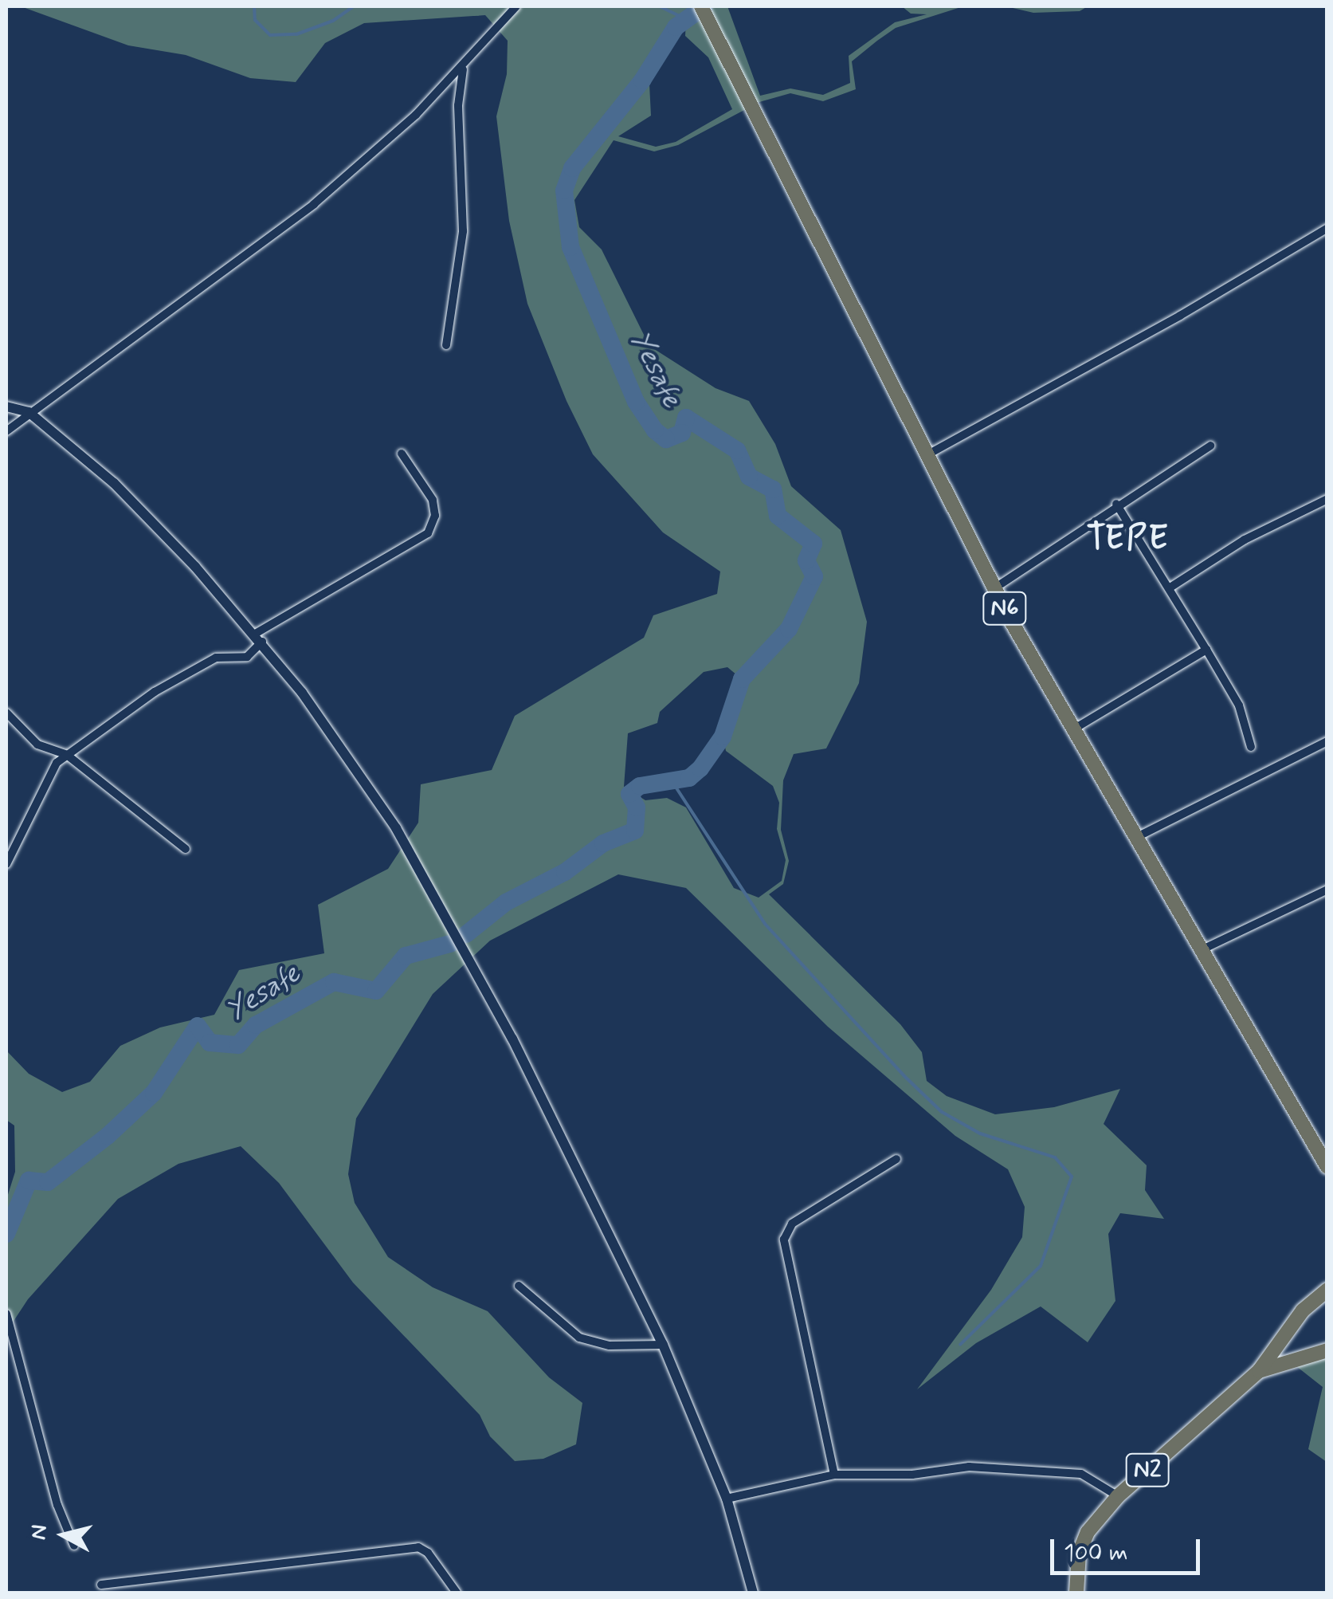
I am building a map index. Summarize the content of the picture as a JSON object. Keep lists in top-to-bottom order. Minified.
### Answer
{"streets":{"highway":["N6","N2"]},"districts":["TEPE"],"water":["Yesafe"],"scale_bar":"100 m","north":"left"}
